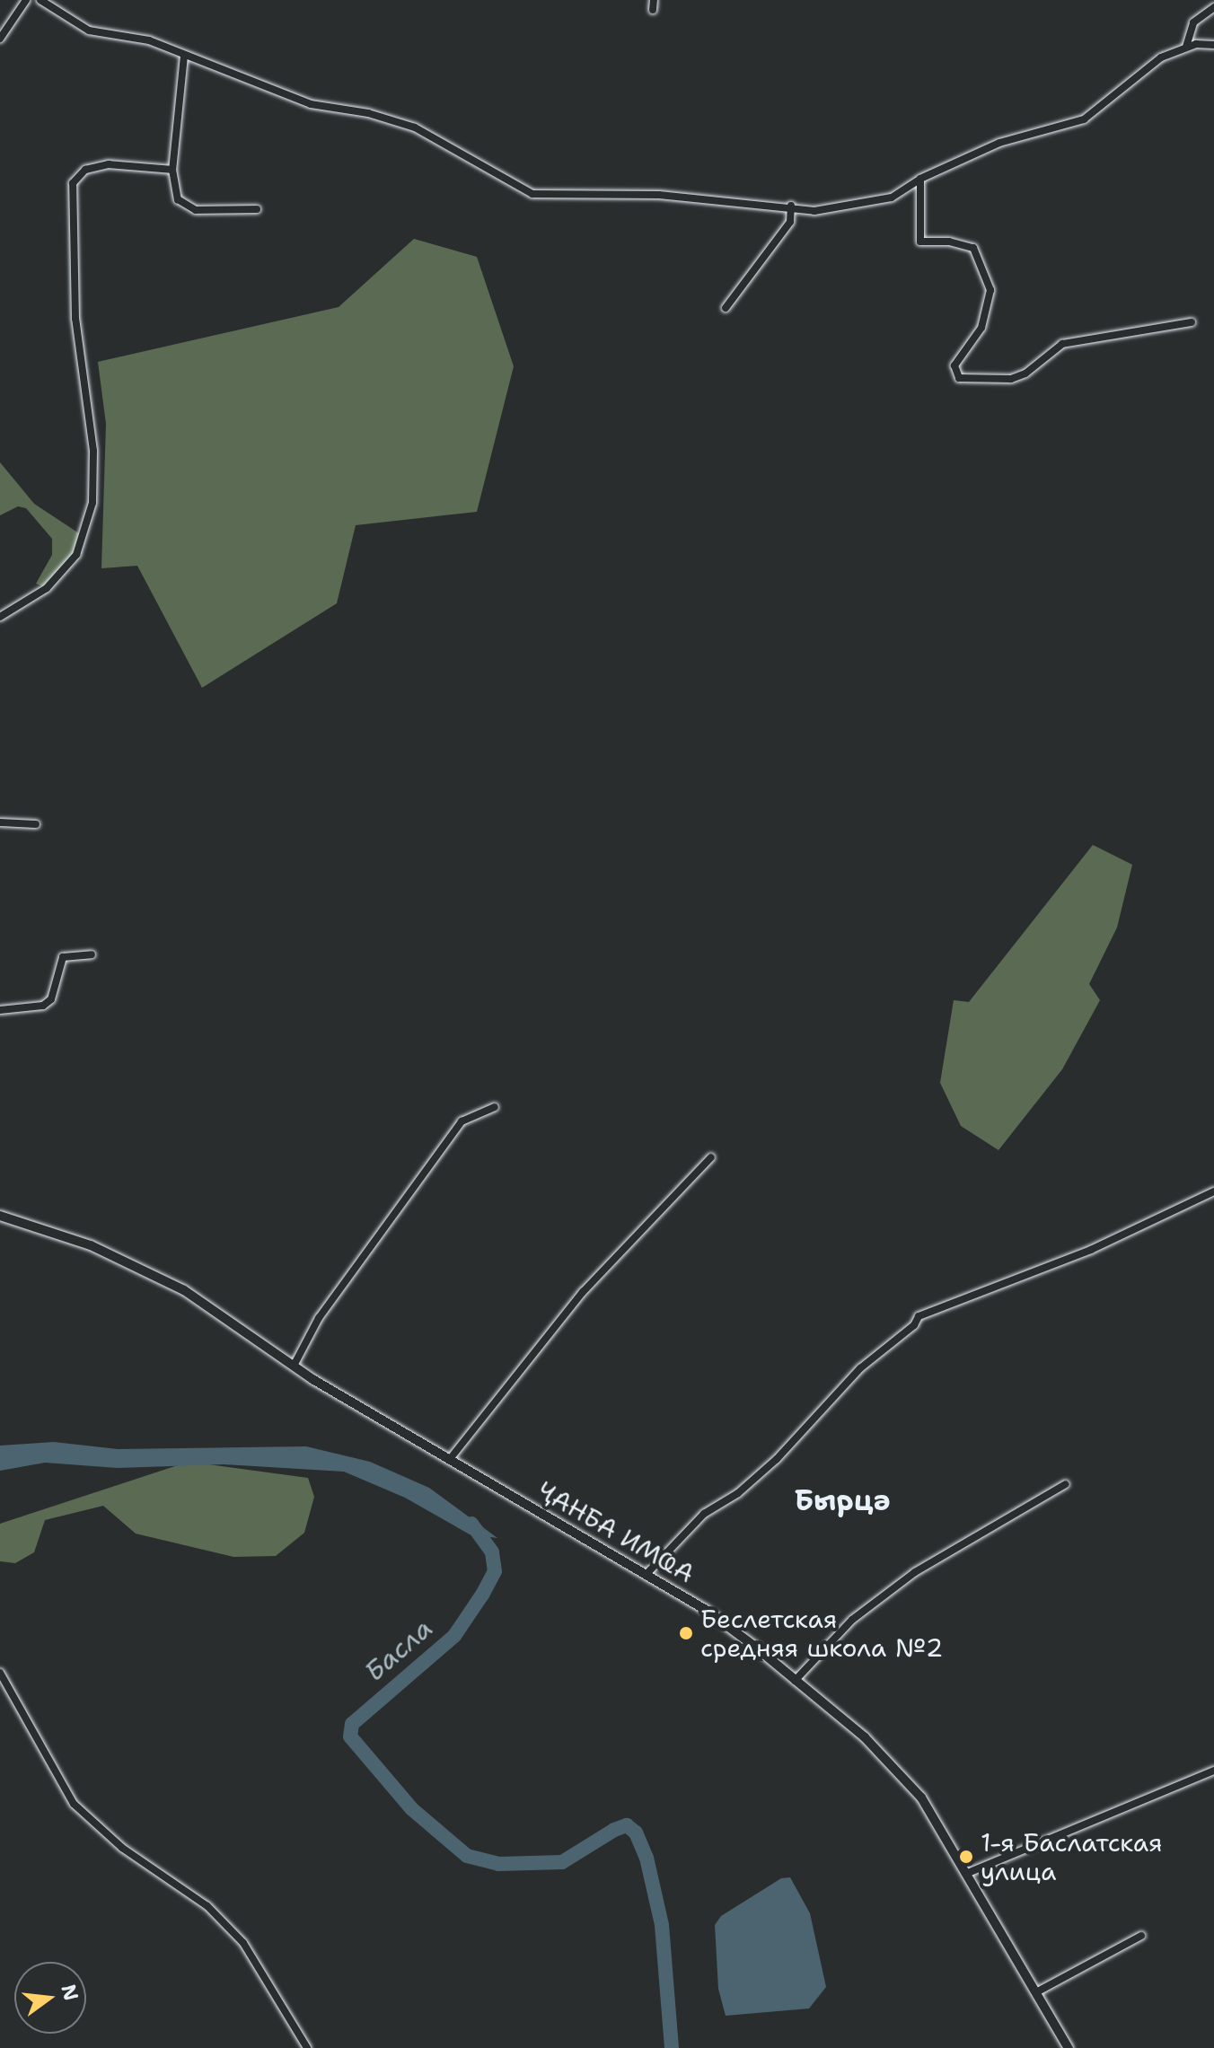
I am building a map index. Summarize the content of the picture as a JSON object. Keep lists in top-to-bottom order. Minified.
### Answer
{"streets":{"street":["ҶАНБА ИМҨА"]},"districts":["Бырцә"],"water":["Басла"],"places":["Беслетская средняя школа №2","1-я Баслатская улица"],"north":"right"}
